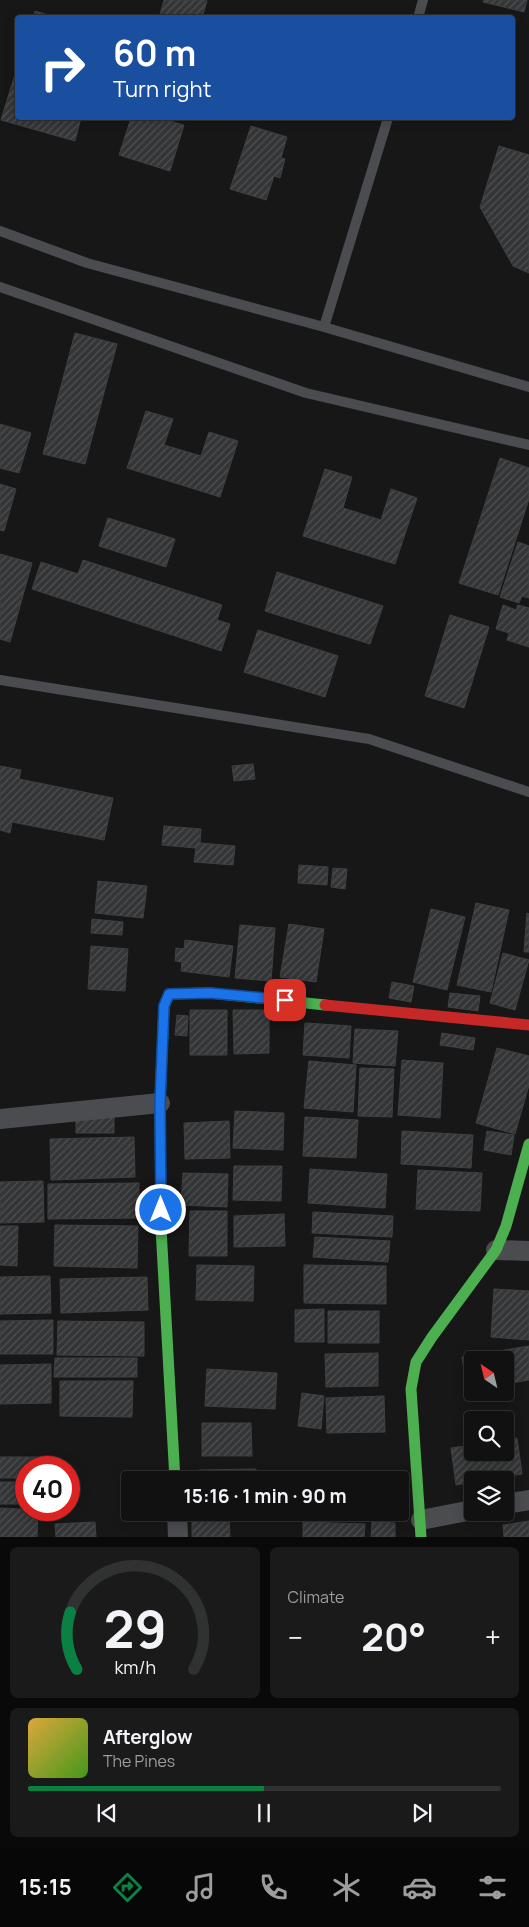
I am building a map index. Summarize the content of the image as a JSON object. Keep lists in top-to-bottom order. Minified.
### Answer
{"north":"top left","page":{"turn":["60 m","Turn right"],"limit":"40","trip":"15:16 · 1 min · 90 m","tile":"Climate","heat":["−","20°","+"],"song":["Afterglow","The Pines"],"tabs":"15:15","gauge":["29","km/h"]}}
